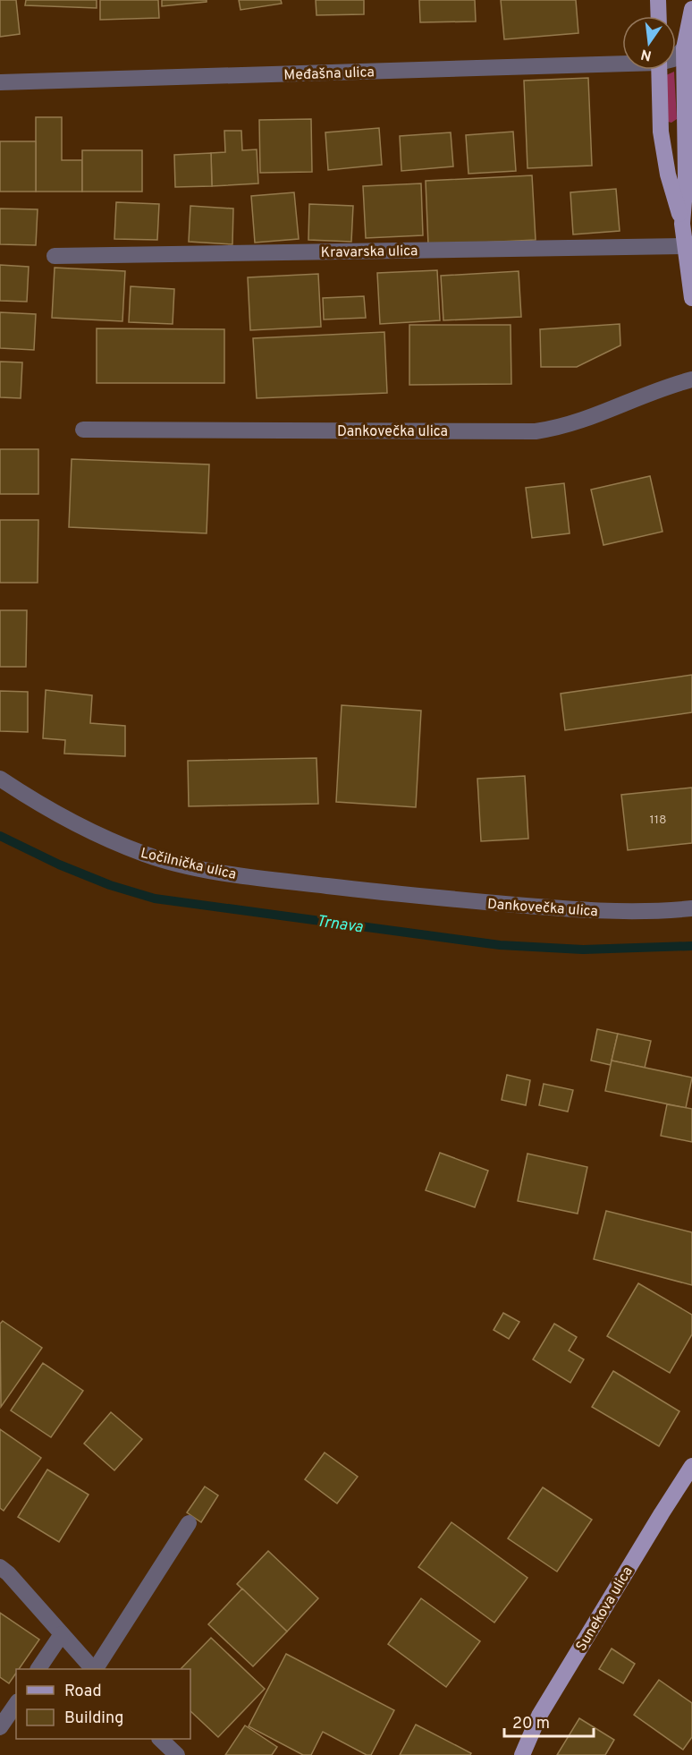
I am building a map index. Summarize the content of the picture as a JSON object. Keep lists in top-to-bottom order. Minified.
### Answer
{"streets":{"main road":["Sunekova ulica"],"street":["Međašna ulica","Kravarska ulica","Dankovečka ulica","Ločilnička ulica"]},"crossings":[["Dankovečka ulica","Ločilnička ulica"]],"water":["Trnava"],"house_numbers":["118"],"legend":["Road","Building"],"scale_bar":"20 m","north":"bottom"}
